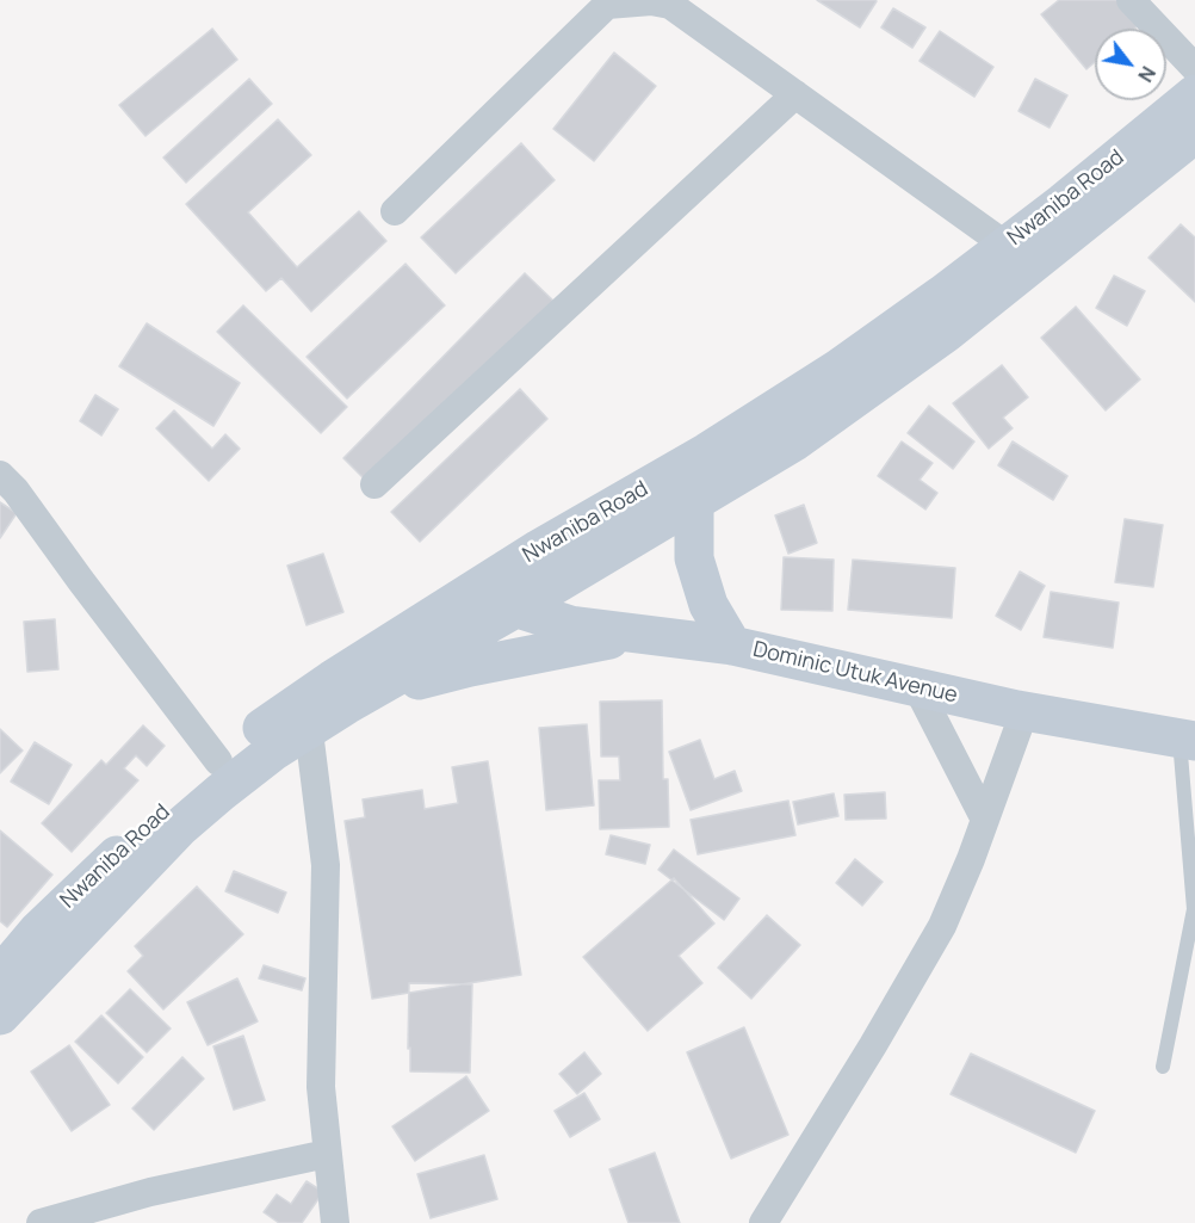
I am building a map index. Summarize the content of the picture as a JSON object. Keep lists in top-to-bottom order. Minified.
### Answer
{"streets":{"main road":["Nwaniba Road","Dominic Utuk Avenue"]},"crossings":[["Nwaniba Road","Dominic Utuk Avenue"]],"north":"bottom right"}
